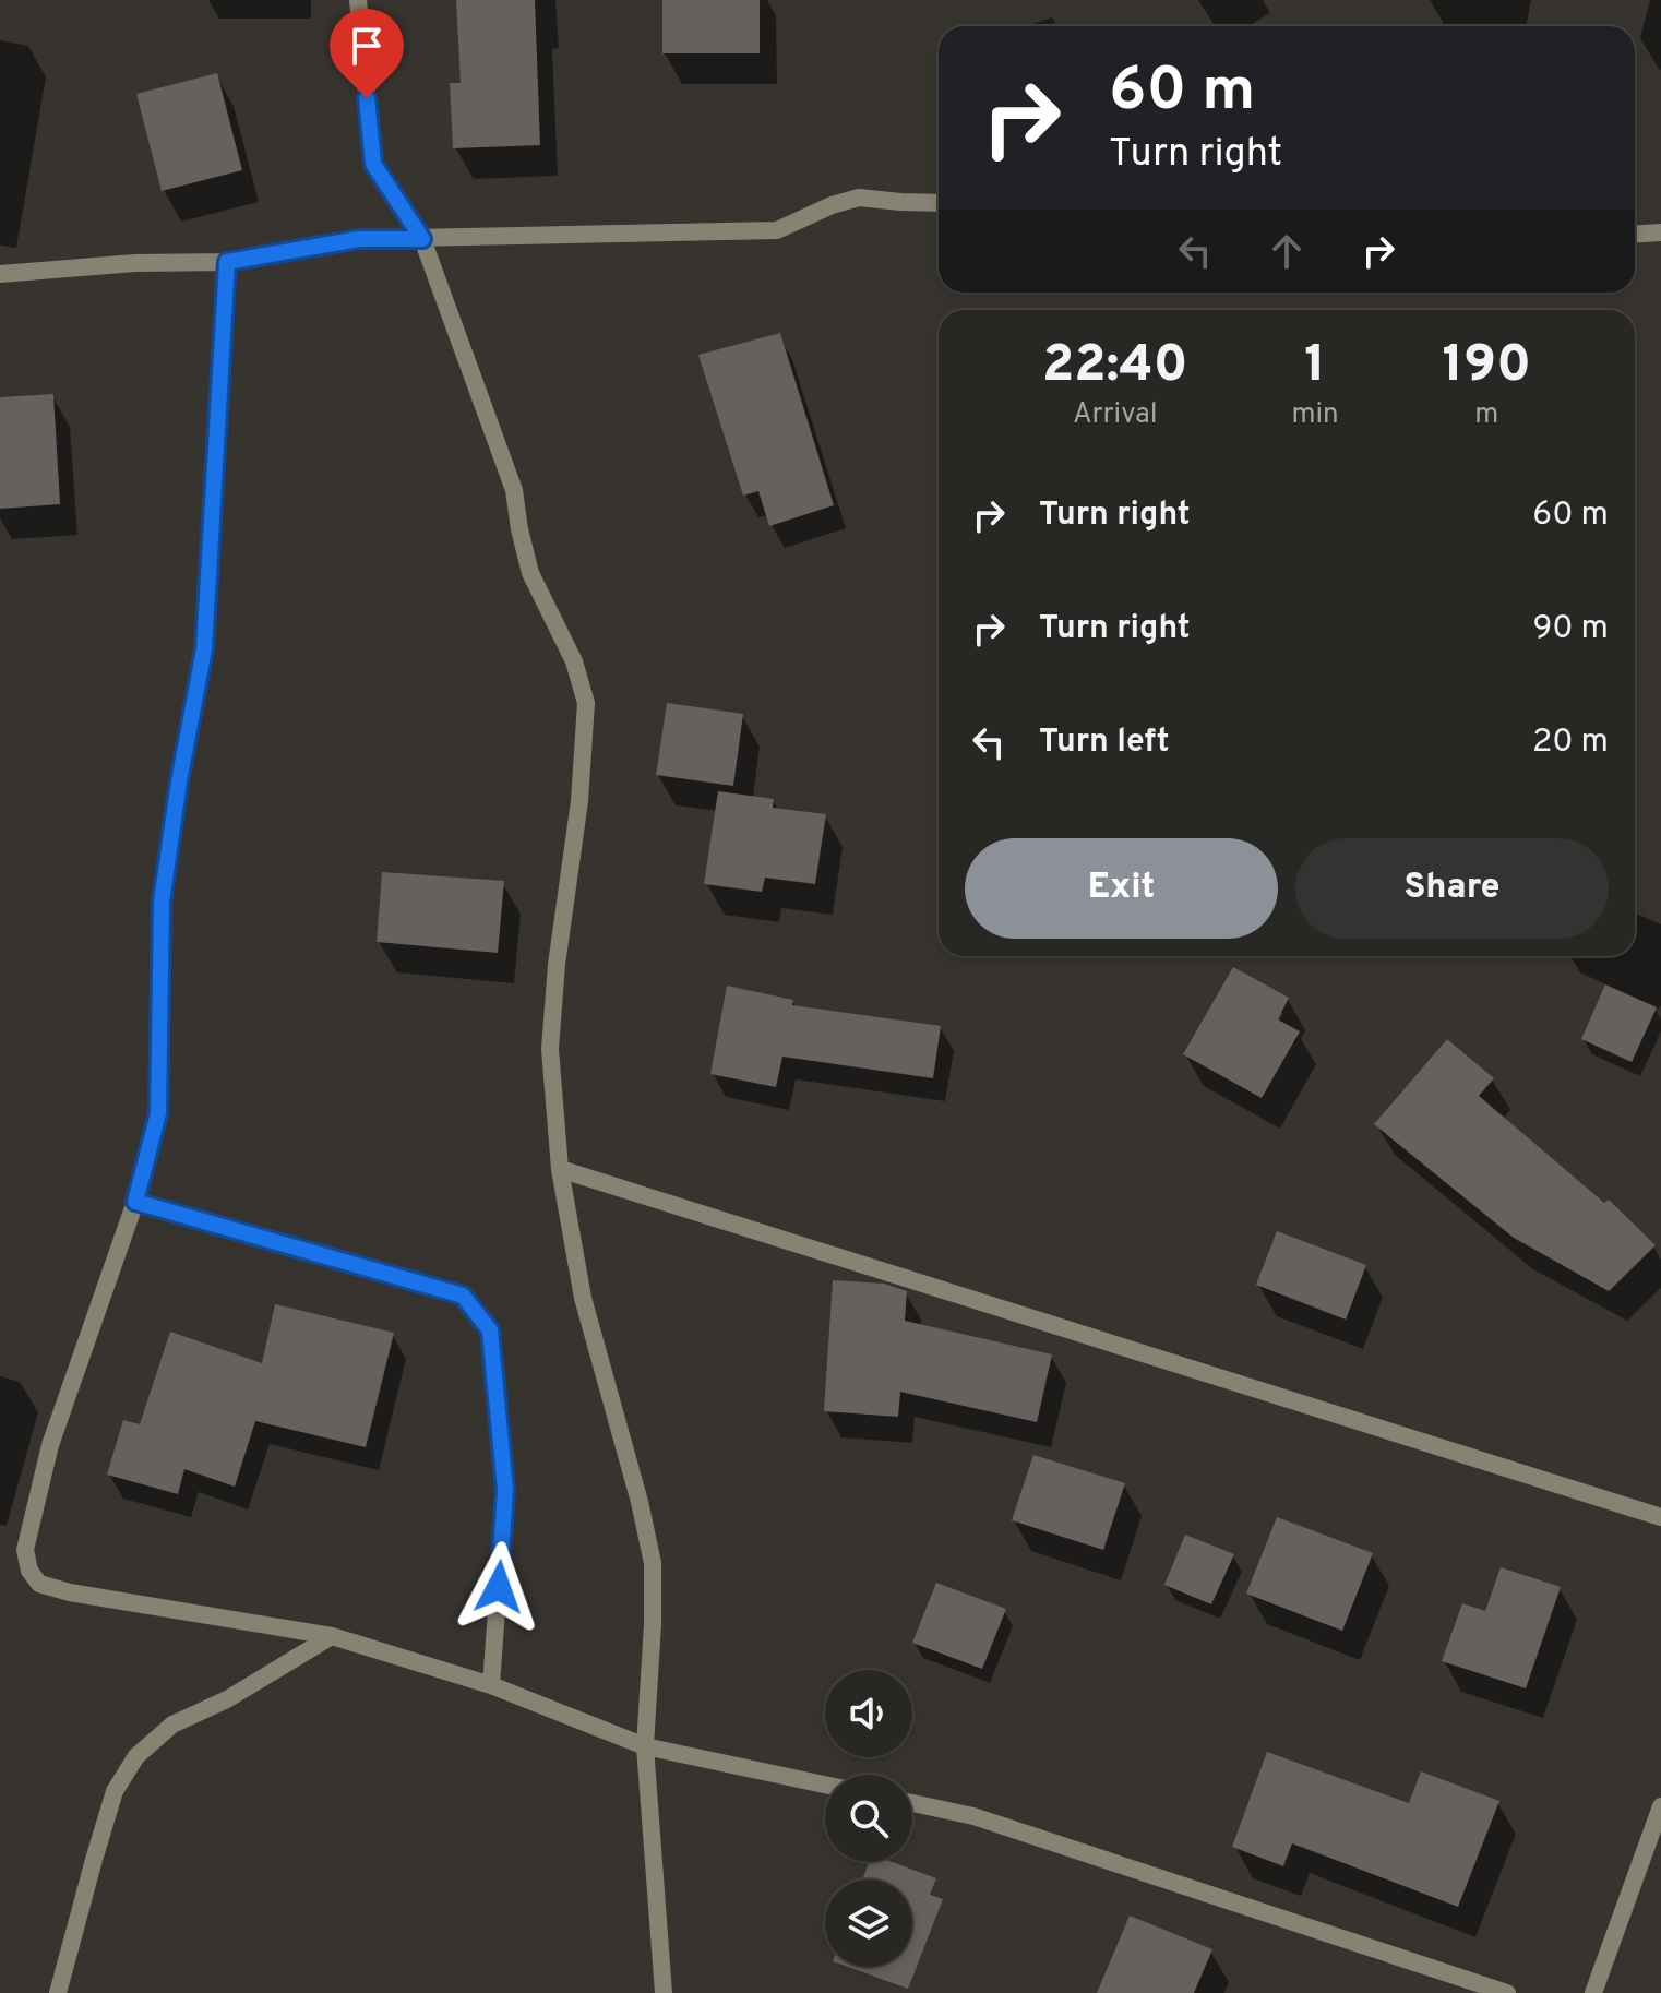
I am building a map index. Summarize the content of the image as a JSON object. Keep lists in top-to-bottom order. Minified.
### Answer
{"page":{"turn":["60 m","Turn right"],"eta":["22:40","Arrival","1","min","190","m"],"list":[{"name":"Turn right","value":"60 m"},{"name":"Turn right","value":"90 m"},{"name":"Turn left","value":"20 m"}],"buttons":["Exit","Share"]}}
